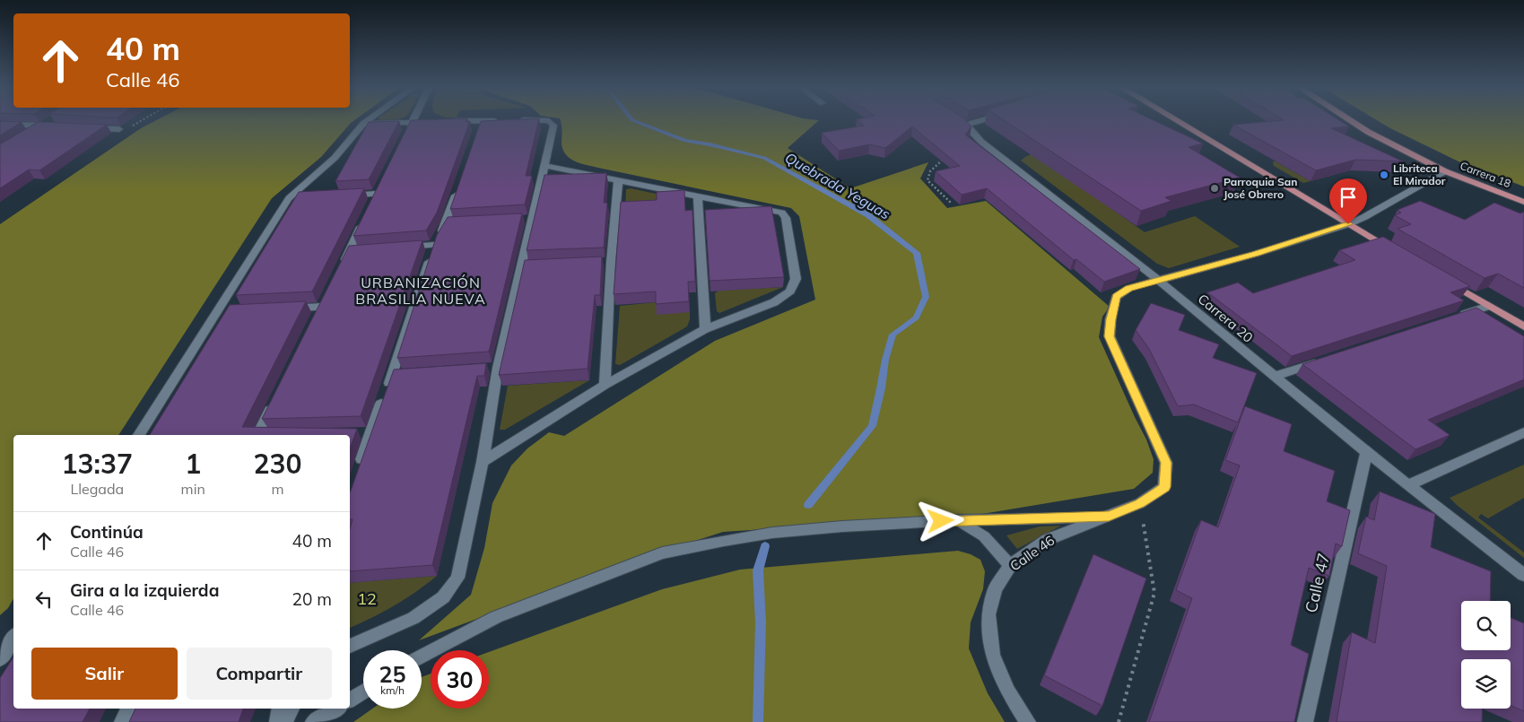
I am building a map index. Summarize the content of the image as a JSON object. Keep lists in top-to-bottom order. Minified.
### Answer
{"streets":{"main road":["Carrera 18"],"street":["Carrera 20","Calle 46","Calle 47"]},"crossings":[["Carrera 18","Calle 46"],["Carrera 20","Calle 46"],["Carrera 20","Calle 47"]],"districts":["URBANIZACIÓN BRASILIA NUEVA"],"water":["Quebrada Yeguas"],"parks":["12"],"places":["Libriteca El Mirador","Parroquia San José Obrero"],"page":{"turn":["40 m","Calle 46"],"eta":["13:37","Llegada","1","min","230","m"],"list":[{"name":"Continúa","note":"Calle 46","value":"40 m"},{"name":"Gira a la izquierda","note":"Calle 46","value":"20 m"}],"buttons":["Salir","Compartir"],"speed":"25 km/h","limit":"30"}}
